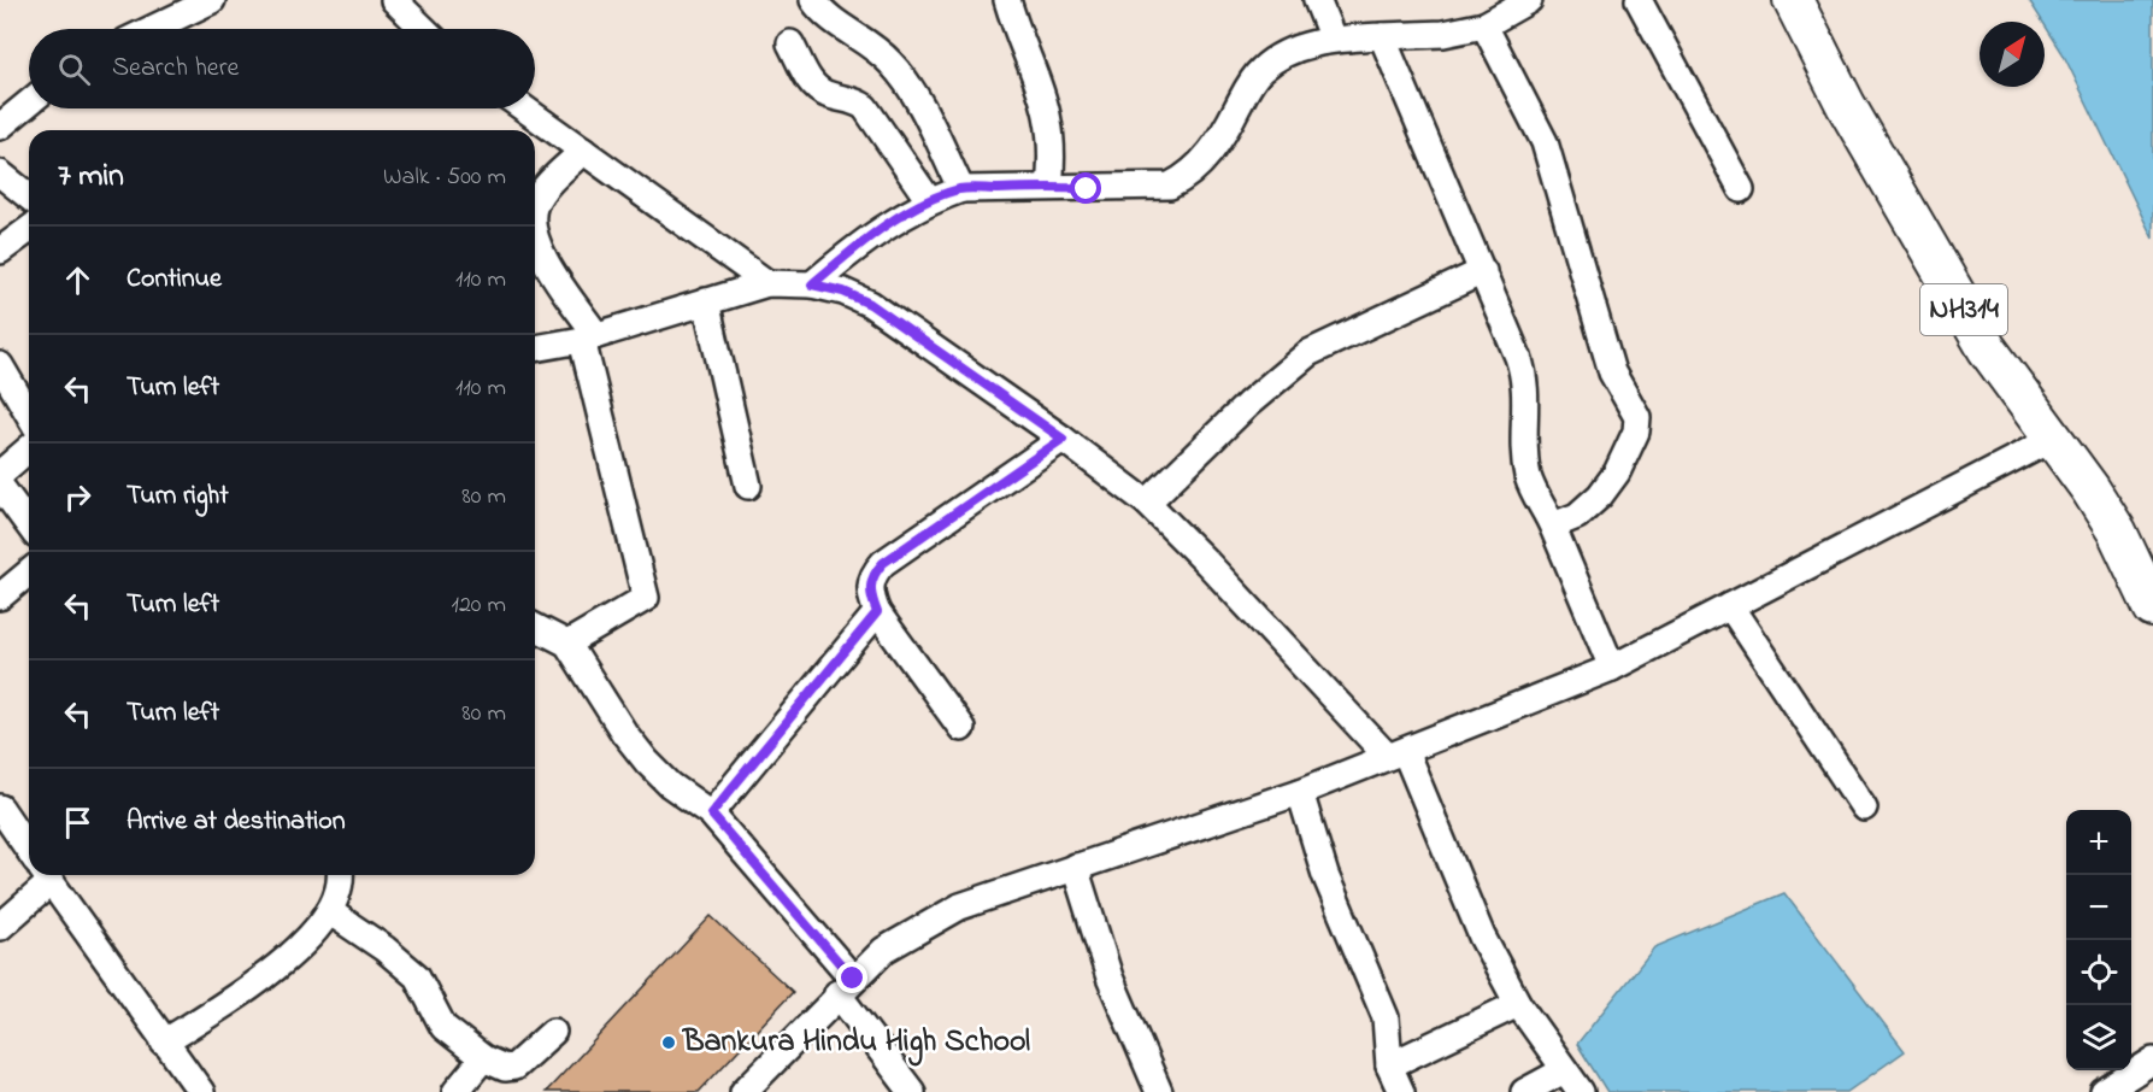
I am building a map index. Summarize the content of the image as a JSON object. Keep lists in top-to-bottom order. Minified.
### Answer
{"streets":{"highway":["NH314"]},"places":["Bankura Hindu High School"],"north":"top right","page":{"search":"Search here","heading":["7 min","Walk · 500 m"],"list":[["Continue","110 m"],["Turn left","110 m"],["Turn right","80 m"],["Turn left","120 m"],["Turn left","80 m"],"Arrive at destination"],"map_buttons":["+","−"]}}
